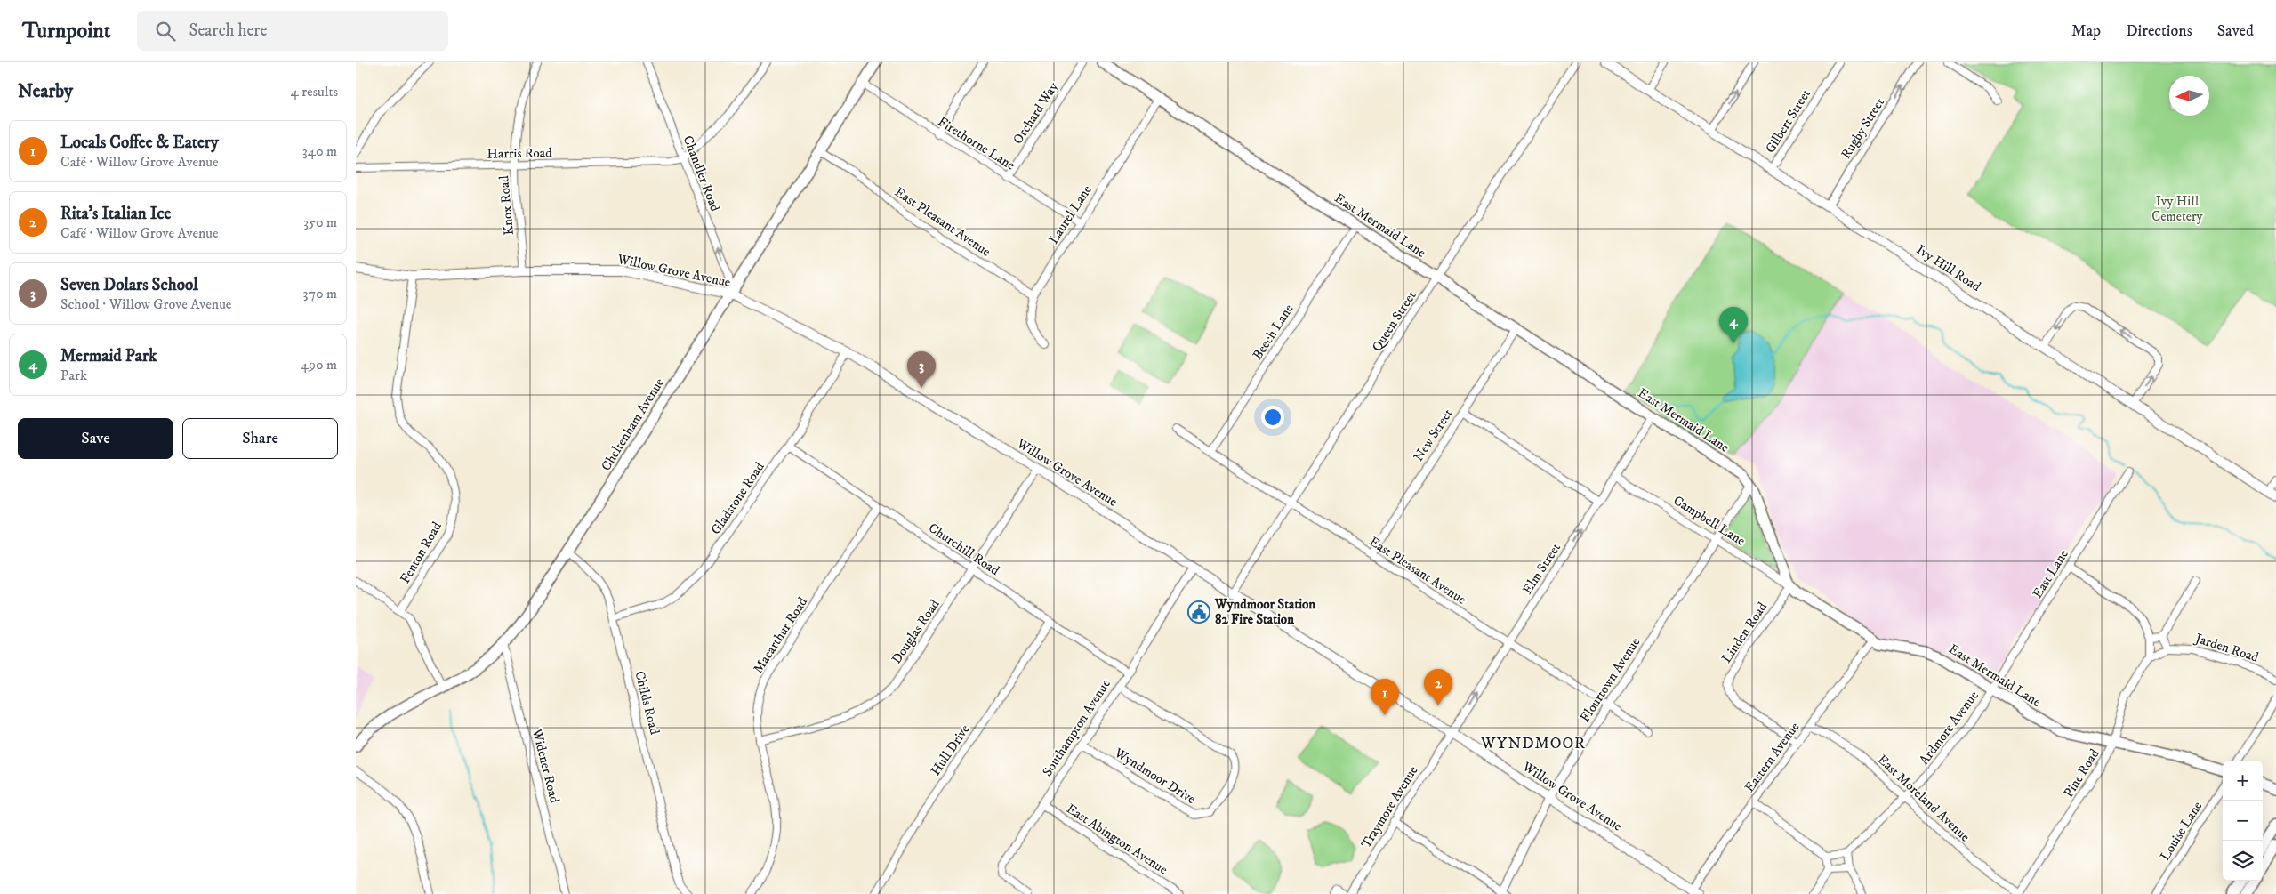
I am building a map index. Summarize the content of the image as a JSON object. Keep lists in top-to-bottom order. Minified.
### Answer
{"streets":{"main road":["East Mermaid Lane","Cheltenham Avenue"],"street":["Orchard Way","Gilbert Street","Rugby Street","Firethorne Lane","Harris Road","Chandler Road","Knox Road","Laurel Lane","East Pleasant Avenue","Ivy Hill Road","Willow Grove Avenue","Queen Street","Beech Lane","New Street","Gladstone Road","Campbell Lane","Churchill Road","Fenton Road","Elm Street","East Lane","Douglas Road","Linden Road","Macarthur Road","Jarden Road","Flourtown Avenue","Childs Road","Southampton Avenue","Ardmore Avenue","Hull Drive","Eastern Avenue","Widener Road","Pine Road","Wyndmoor Drive","East Moreland Avenue","Traymore Avenue","Louise Lane","East Abington Avenue"]},"crossings":[["Orchard Way","Firethorne Lane"],["Gilbert Street","Ivy Hill Road"],["Rugby Street","Ivy Hill Road"],["Firethorne Lane","Laurel Lane"],["Firethorne Lane","Cheltenham Avenue"],["Harris Road","Chandler Road"],["Harris Road","Knox Road"],["Chandler Road","Willow Grove Avenue"],["Chandler Road","Cheltenham Avenue"],["Knox Road","Willow Grove Avenue"],["Laurel Lane","East Pleasant Avenue"],["Laurel Lane","East Mermaid Lane"],["East Pleasant Avenue","Queen Street"],["East Pleasant Avenue","Beech Lane"],["East Pleasant Avenue","Cheltenham Avenue"],["East Pleasant Avenue","New Street"],["East Pleasant Avenue","Elm Street"],["East Pleasant Avenue","Flourtown Avenue"],["East Mermaid Lane","Queen Street"],["East Mermaid Lane","Beech Lane"],["East Mermaid Lane","New Street"],["East Mermaid Lane","Campbell Lane"],["East Mermaid Lane","Elm Street"],["East Mermaid Lane","East Lane"],["East Mermaid Lane","Linden Road"],["East Mermaid Lane","Flourtown Avenue"],["East Mermaid Lane","Ardmore Avenue"],["East Mermaid Lane","Eastern Avenue"],["East Mermaid Lane","Pine Road"],["Willow Grove Avenue","Queen Street"],["Willow Grove Avenue","Cheltenham Avenue"],["Willow Grove Avenue","Gladstone Road"],["Willow Grove Avenue","Fenton Road"],["Willow Grove Avenue","Elm Street"],["Willow Grove Avenue","Douglas Road"],["Willow Grove Avenue","Flourtown Avenue"],["Willow Grove Avenue","Southampton Avenue"],["Willow Grove Avenue","Eastern Avenue"],["Willow Grove Avenue","Traymore Avenue"],["Cheltenham Avenue","Childs Road"],["Cheltenham Avenue","Widener Road"],["Gladstone Road","Churchill Road"],["Gladstone Road","Childs Road"],["Campbell Lane","Elm Street"],["Campbell Lane","Linden Road"],["Campbell Lane","Flourtown Avenue"],["Churchill Road","Douglas Road"],["Churchill Road","Macarthur Road"],["Churchill Road","Southampton Avenue"],["Churchill Road","Hull Drive"],["Elm Street","Traymore Avenue"],["East Lane","Ardmore Avenue"],["Douglas Road","Macarthur Road"],["Linden Road","Eastern Avenue"],["Southampton Avenue","Wyndmoor Drive"],["Southampton Avenue","East Abington Avenue"],["Ardmore Avenue","East Moreland Avenue"],["Eastern Avenue","East Moreland Avenue"],["Pine Road","East Moreland Avenue"]],"one_way":["Rugby Street","Chandler Road","Elm Street"],"districts":["WYNDMOOR"],"parks":["Ivy Hill Cemetery"],"places":{"public building":["Wyndmoor Station 82 Fire Station"]},"north":"left","page":{"header":"Turnpoint","search":"Search here","nav":["Map","Directions","Saved"],"heading":["Nearby","4 results"],"list":[{"mark":"1","name":"Locals Coffee & Eatery","note":"Café · Willow Grove Avenue","value":"340 m"},{"mark":"2","name":"Rita's Italian Ice","note":"Café · Willow Grove Avenue","value":"350 m"},{"mark":"3","name":"Seven Dolars School","note":"School · Willow Grove Avenue","value":"370 m"},{"mark":"4","name":"Mermaid Park","note":"Park","value":"490 m"}],"pins":["4","3","2","1"],"buttons":["Save","Share"],"map_buttons":["+","−"]}}
